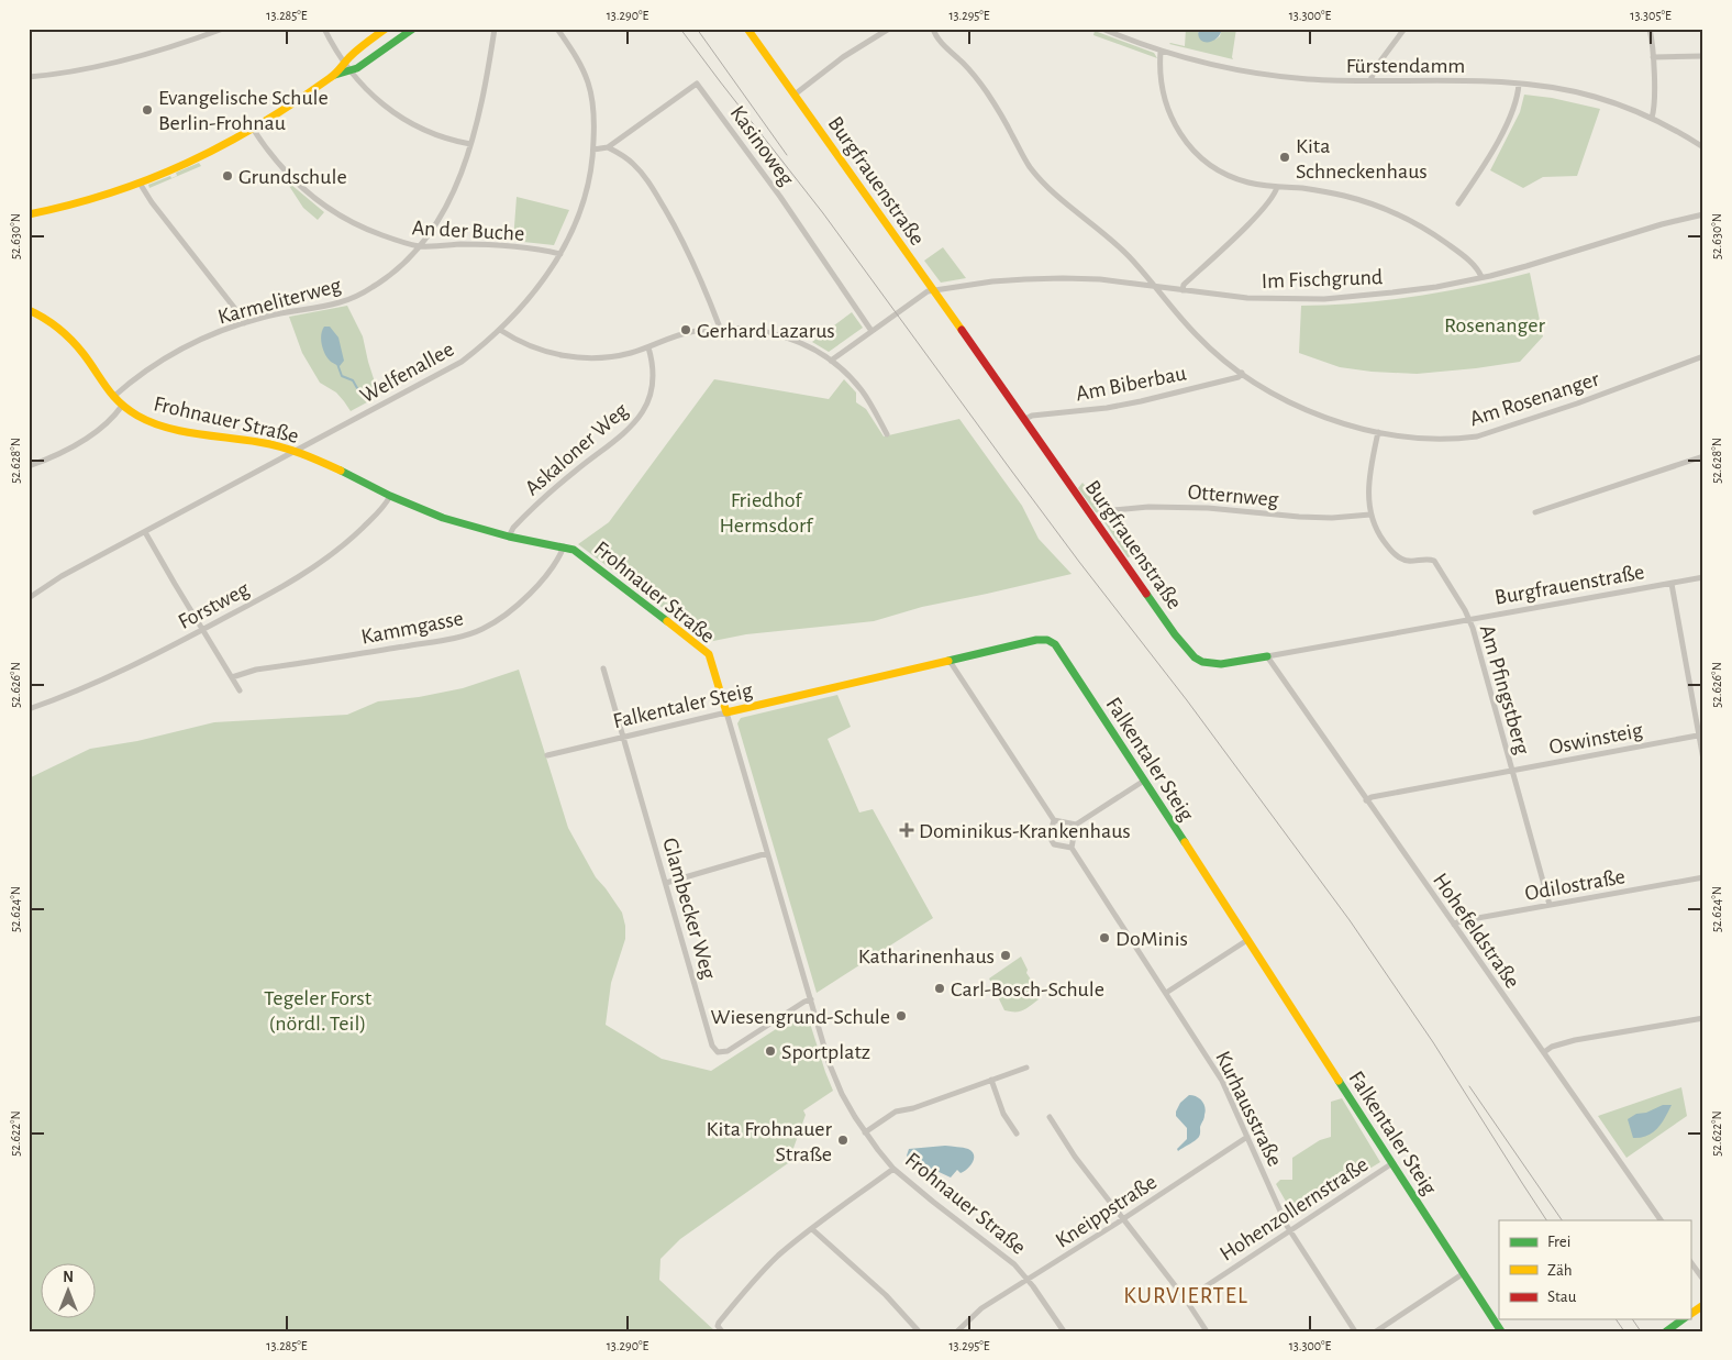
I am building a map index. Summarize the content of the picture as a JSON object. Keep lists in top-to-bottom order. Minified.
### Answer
{"streets":{"street":["Fürstendamm","Kasinoweg","Burgfrauenstraße","An der Buche","Im Fischgrund","Karmeliterweg","Welfenallee","Am Biberbau","Am Rosenanger","Frohnauer Straße","Askaloner Weg","Otternweg","Forstweg","Kammgasse","Am Pfingstberg","Falkentaler Steig","Oswinsteig","Odilostraße","Glambecker Weg","Hohefeldstraße","Kurhausstraße","Hohenzollernstraße","Kneippstraße"]},"crossings":[["Kasinoweg","Im Fischgrund"],["Kasinoweg","Welfenallee"],["Burgfrauenstraße","Im Fischgrund"],["Burgfrauenstraße","Am Biberbau"],["Burgfrauenstraße","Otternweg"],["Burgfrauenstraße","Am Pfingstberg"],["Burgfrauenstraße","Hohefeldstraße"],["An der Buche","Karmeliterweg"],["An der Buche","Welfenallee"],["Im Fischgrund","Am Rosenanger"],["Karmeliterweg","Frohnauer Straße"],["Welfenallee","Frohnauer Straße"],["Am Biberbau","Am Rosenanger"],["Am Rosenanger","Am Pfingstberg"],["Frohnauer Straße","Askaloner Weg"],["Frohnauer Straße","Forstweg"],["Frohnauer Straße","Kammgasse"],["Frohnauer Straße","Falkentaler Steig"],["Frohnauer Straße","Glambecker Weg"],["Frohnauer Straße","Kneippstraße"],["Otternweg","Am Pfingstberg"],["Am Pfingstberg","Oswinsteig"],["Am Pfingstberg","Odilostraße"],["Falkentaler Steig","Glambecker Weg"],["Falkentaler Steig","Kurhausstraße"],["Falkentaler Steig","Hohenzollernstraße"],["Oswinsteig","Hohefeldstraße"],["Odilostraße","Hohefeldstraße"],["Kurhausstraße","Hohenzollernstraße"],["Kurhausstraße","Kneippstraße"]],"districts":["KURVIERTEL"],"parks":["Rosenanger","Friedhof Hermsdorf","Tegeler Forst (nördl. Teil)"],"places":{"other":["Evangelische Schule Berlin-Frohnau","Kita Schneckenhaus","Grundschule","Gerhard Lazarus","DoMinis","Katharinenhaus","Carl-Bosch-Schule","Wiesengrund-Schule","Sportplatz","Kita Frohnauer Straße"],"health":["Dominikus-Krankenhaus"]},"legend":["Frei","Zäh","Stau"],"north":"top","coordinates":["13.285°E","13.290°E","13.295°E","13.300°E","13.305°E","52.630°N","52.628°N","52.626°N","52.624°N","52.622°N"]}
